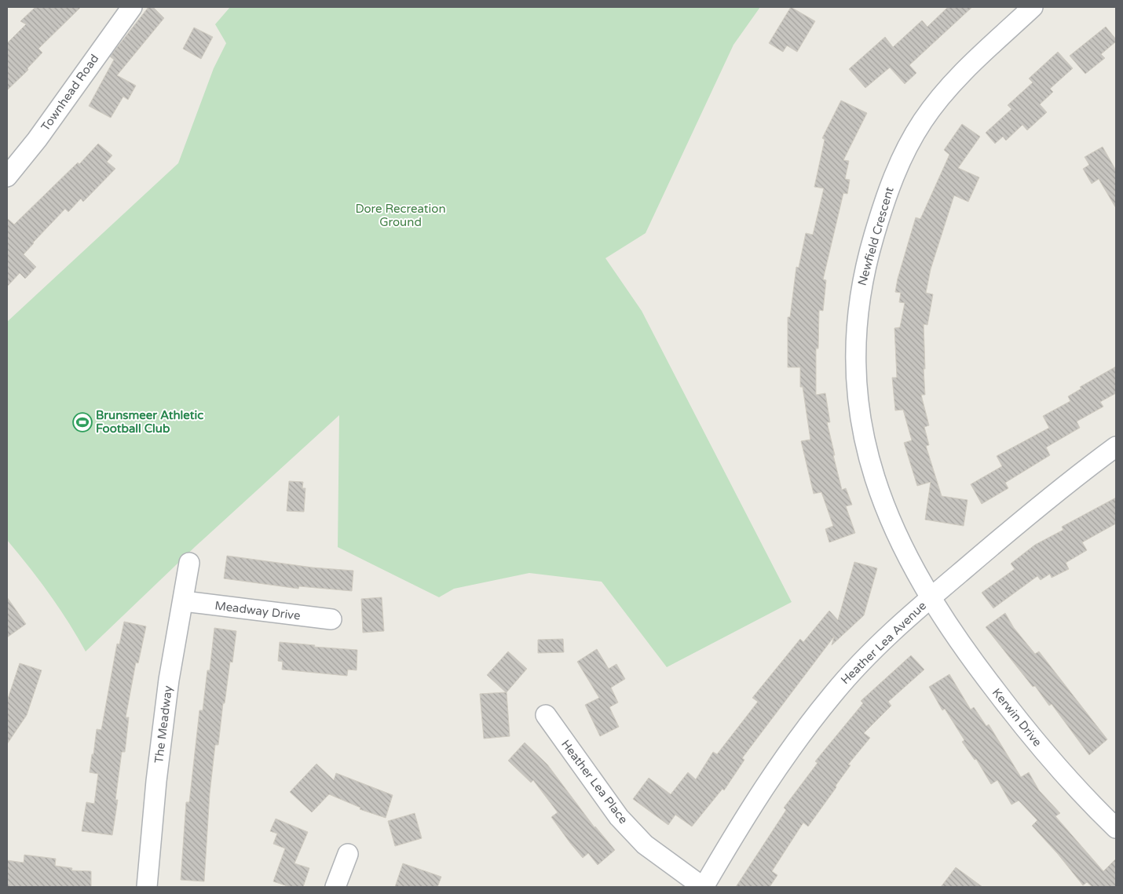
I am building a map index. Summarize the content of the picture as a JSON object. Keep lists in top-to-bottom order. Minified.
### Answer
{"streets":{"street":["Townhead Road","Newfield Crescent","Meadway Drive","Heather Lea Avenue","Kerwin Drive","The Meadway","Heather Lea Place"]},"crossings":[["Newfield Crescent","Heather Lea Avenue"],["Newfield Crescent","Kerwin Drive"],["Meadway Drive","The Meadway"],["Heather Lea Avenue","Kerwin Drive"],["Heather Lea Avenue","Heather Lea Place"]],"parks":["Dore Recreation Ground"],"places":{"sports":["Brunsmeer Athletic Football Club"]}}
